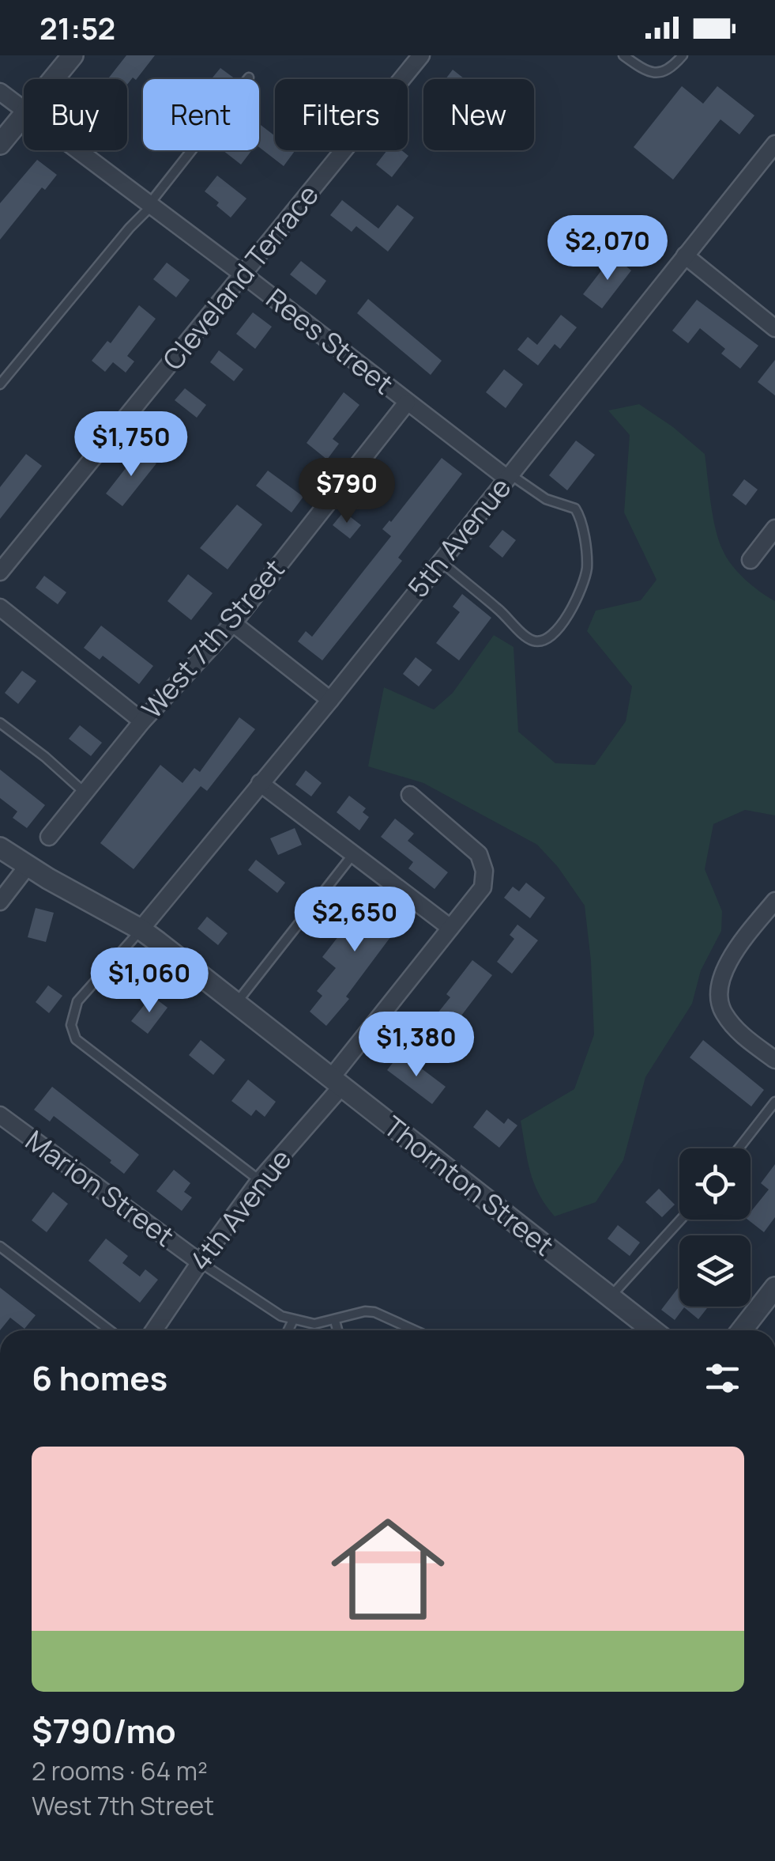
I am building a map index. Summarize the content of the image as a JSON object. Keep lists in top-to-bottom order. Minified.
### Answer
{"streets":{"street":["Cleveland Terrace","Rees Street","5th Avenue","West 7th Street","Thornton Street","Marion Street","4th Avenue"]},"crossings":[["Cleveland Terrace","Rees Street"],["Rees Street","5th Avenue"],["Rees Street","West 7th Street"],["5th Avenue","Thornton Street"],["Thornton Street","4th Avenue"],["Marion Street","4th Avenue"]],"page":{"status":"21:52","chip":["Buy","Rent","Filters","New"],"price":["$2,070","$1,750","$790","$2,650","$1,060","$1,380"],"heading":"6 homes","list":[{"name":"$790/mo","note":"2 rooms · 64 m² · West 7th Street"}]}}
